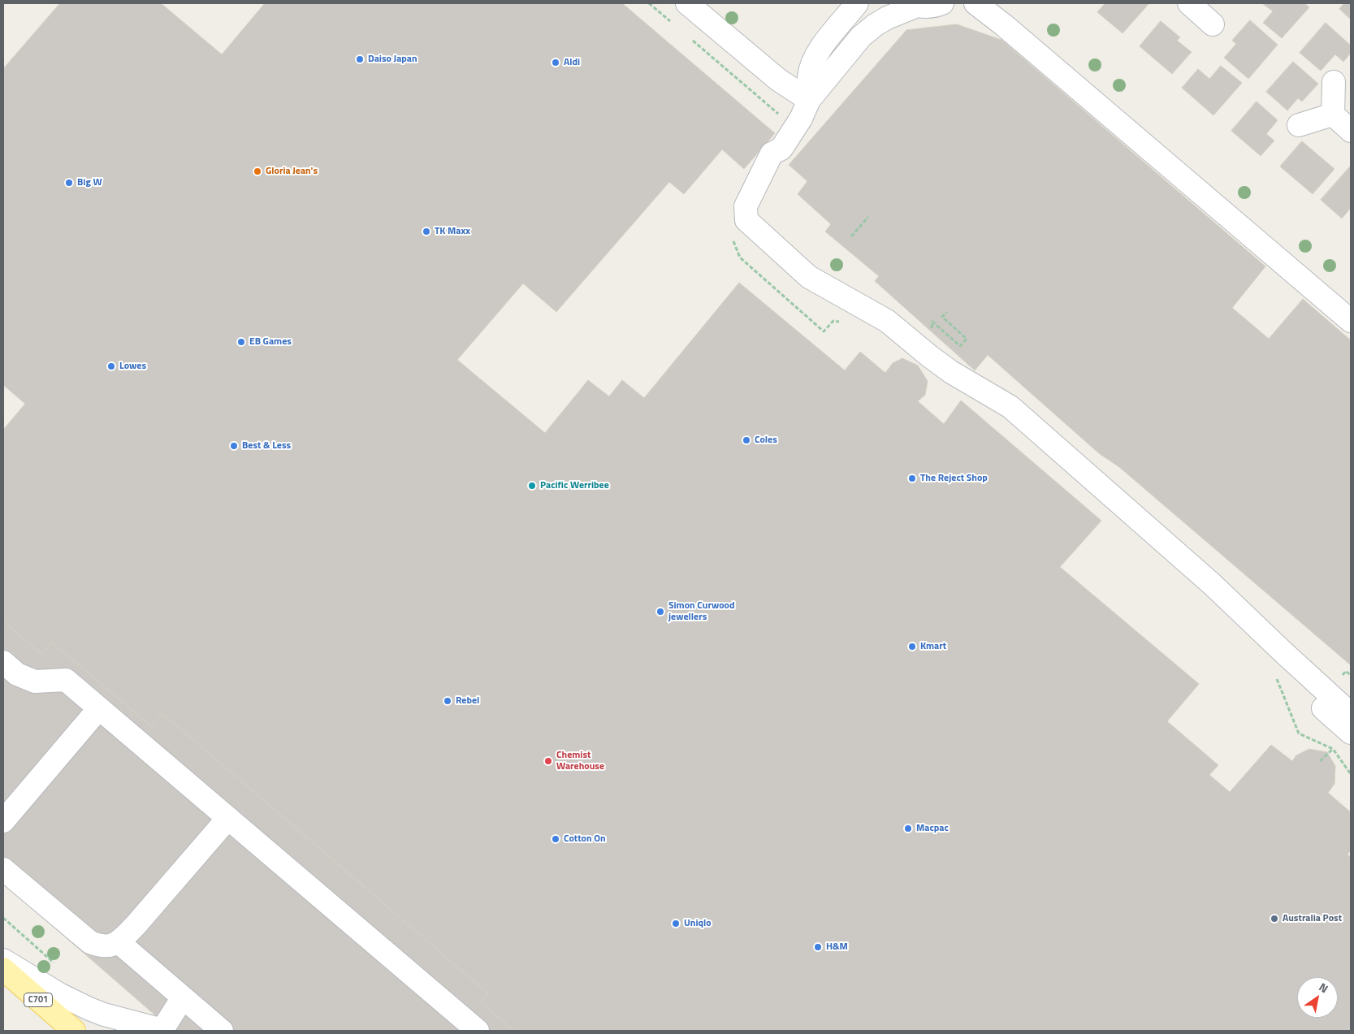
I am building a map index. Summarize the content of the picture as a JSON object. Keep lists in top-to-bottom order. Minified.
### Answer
{"streets":{"main road":["C701"]},"places":["Daiso Japan","Aldi","Gloria Jean's","Big W","TK Maxx","EB Games","Lowes","Coles","Best & Less","The Reject Shop","Pacific Werribee","Simon Curwood jewellers","Kmart","Rebel","Chemist Warehouse","Macpac","Cotton On","Australia Post","Uniqlo","H&M"],"north":"top right"}
